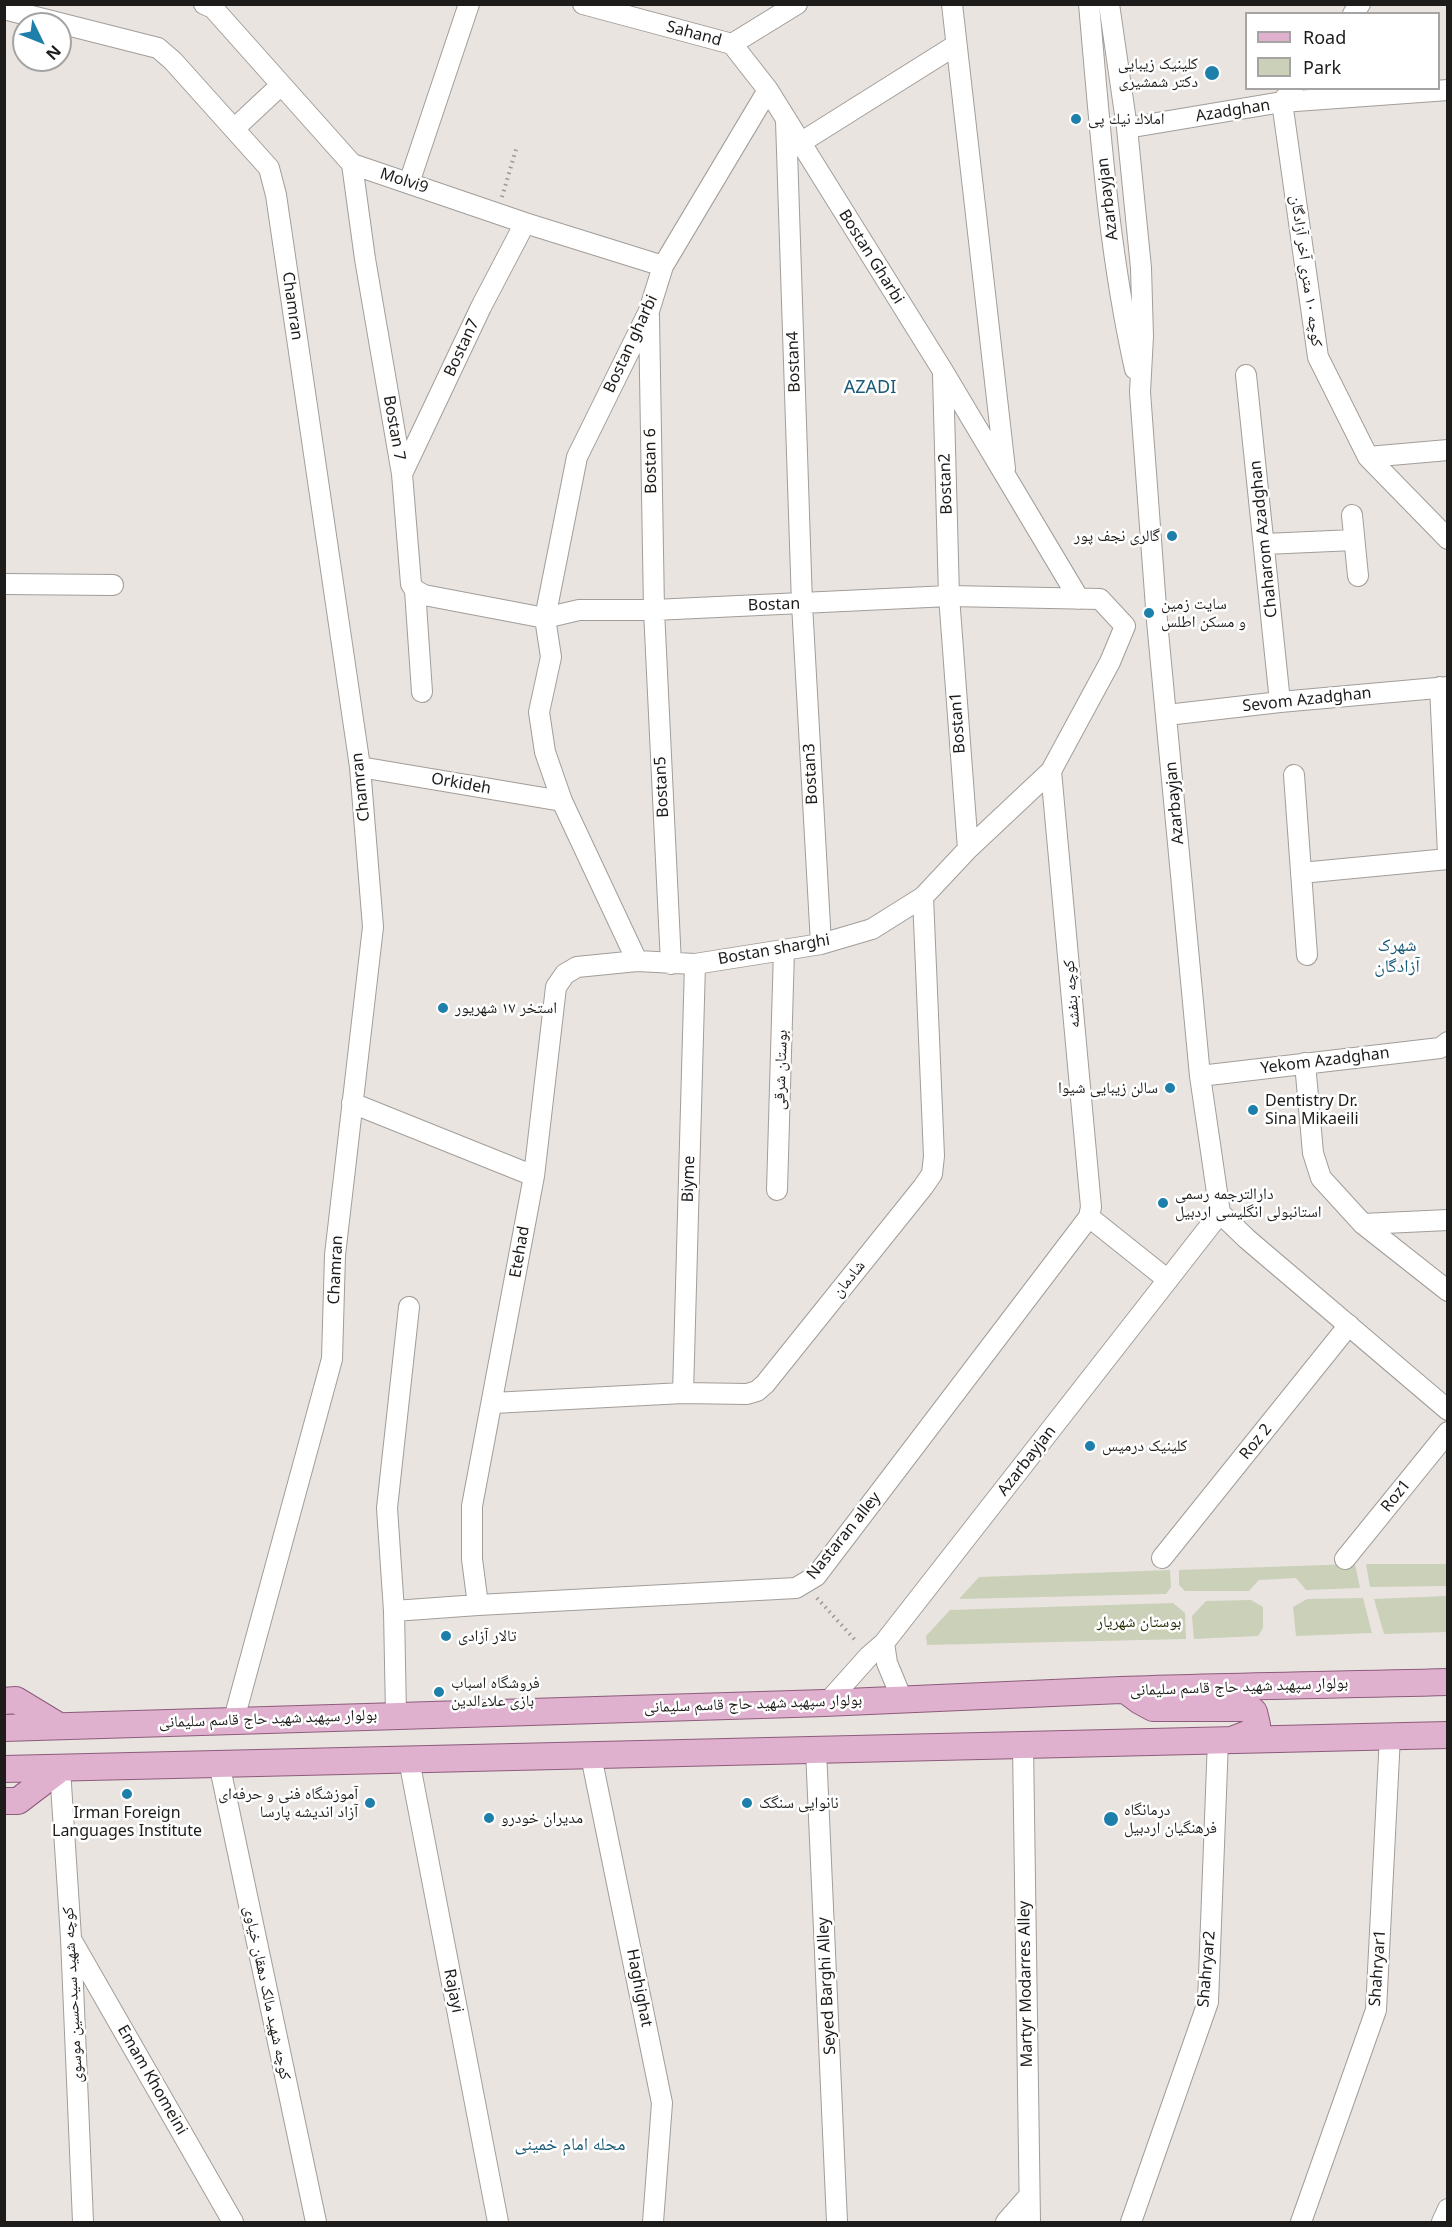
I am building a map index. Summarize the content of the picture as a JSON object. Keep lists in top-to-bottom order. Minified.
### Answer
{"streets":{"main road":["بولوار سپهبد شهید حاج قاسم سلیمانی"],"street":["Sahand","Azadghan","Molvi9","Azarbayjan","Bostan Gharbi","کوچه ۱۰ متری آخر آزادگان","Chamran","Bostan gharbi","Bostan7","Bostan4","Bostan 7","Bostan 6","Bostan2","Chaharom Azadghan","Bostan","Sevom Azadghan","Bostan1","Bostan3","Orkideh","Bostan5","Bostan sharghi","کوچه بنفشه","Yekom Azadghan","بوستان شرقی","Biyme","Etehad","شادمان","Roz 2","Roz1","Nastaran alley","Shahryar1","Shahryar2","Martyr Modarres Alley","Seyed Barghi Alley","Haghighat","Rajayi","کوچه شهید مالک دهقان‌ خیاوی","کوچه شهید سیدحسین موسوی","Emam Khomeini"]},"crossings":[["Sahand","Bostan Gharbi"],["Azadghan","Azarbayjan"],["Azadghan","کوچه ۱۰ متری آخر آزادگان"],["Molvi9","Bostan gharbi"],["Molvi9","Bostan7"],["Molvi9","Bostan 7"],["Azarbayjan","Sevom Azadghan"],["Azarbayjan","Yekom Azadghan"],["Azarbayjan","بولوار سپهبد شهید حاج قاسم سلیمانی"],["Bostan Gharbi","Bostan gharbi"],["Bostan Gharbi","Bostan4"],["Bostan Gharbi","Bostan2"],["Bostan Gharbi","Bostan"],["Chamran","Orkideh"],["Chamran","بولوار سپهبد شهید حاج قاسم سلیمانی"],["Bostan gharbi","Bostan 6"],["Bostan gharbi","Bostan"],["Bostan7","Bostan 7"],["Bostan4","Bostan"],["Bostan4","Bostan3"],["Bostan 7","Bostan"],["Bostan 6","Bostan"],["Bostan 6","Bostan5"],["Bostan2","Bostan"],["Bostan2","Bostan1"],["Chaharom Azadghan","Sevom Azadghan"],["Bostan","Bostan1"],["Bostan","Bostan3"],["Bostan","Bostan5"],["Bostan","Bostan sharghi"],["Bostan1","Bostan sharghi"],["Bostan3","Bostan sharghi"],["Bostan5","Bostan sharghi"],["Bostan sharghi","کوچه بنفشه"],["Bostan sharghi","بوستان شرقی"],["Bostan sharghi","Biyme"],["Bostan sharghi","Etehad"],["Bostan sharghi","شادمان"],["کوچه بنفشه","Nastaran alley"],["Biyme","شادمان"],["Etehad","شادمان"],["Etehad","Nastaran alley"],["کوچه شهید سیدحسین موسوی","Emam Khomeini"]],"districts":["AZADI","شهرک آزادگان","محله امام خمینی"],"parks":["بوستان شهریار"],"places":["کلینیک زیبایی دکتر شمشیری","املاك نيك پى","گالری نجف پور","سایت زمین و مسکن اطلس","استخر ١٧ شهریور","سالن زیبایی شیوا","Dentistry Dr. Sina Mikaeili","دارالترجمه رسمی استانبولی انگلیسی اردبیل","کلینیک درمیس","تالار آزادی","فروشگاه اسباب بازی علاءالدین","Irman Foreign Languages Institute","آموزشگاه فنی و حرفه‌ای آزاد اندیشه پارسا","نانوایی سنگک","مدیران خودرو","درمانگاه فرهنگیان اردبیل"],"legend":["Road","Park"],"north":"bottom right"}
